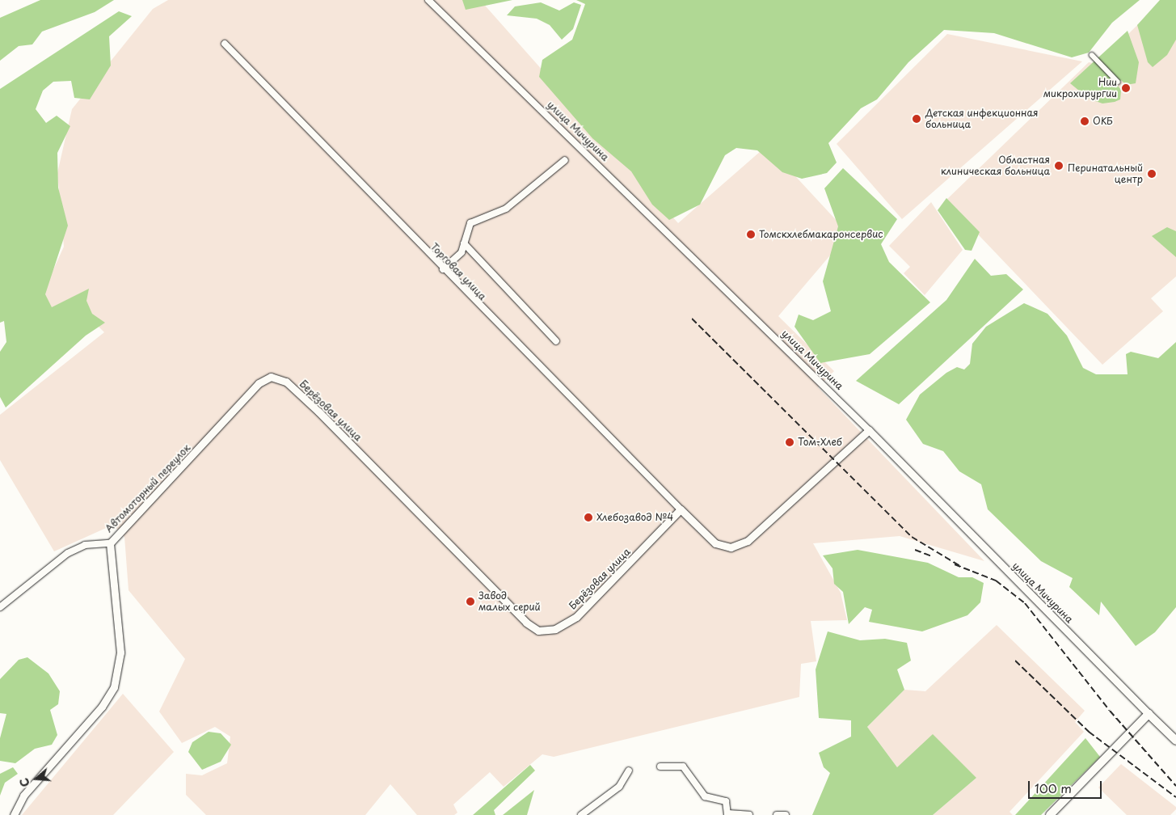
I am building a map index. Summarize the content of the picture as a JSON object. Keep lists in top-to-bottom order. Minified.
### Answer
{"streets":{"main road":["улица Мичурина"],"street":["Торговая улица","Берёзовая улица","Автомоторный переулок"]},"crossings":[["Торговая улица","Берёзовая улица"],["Берёзовая улица","Автомоторный переулок"]],"places":["Нии микрохирургии","Детская инфекционная больница","ОКБ","Областная клиническая больница","Перинатальный центр","Томскхлебмакаронсервис","Том-Хлеб","Хлебозавод №4","Завод малых серий"],"scale_bar":"100 m","north":"left"}
